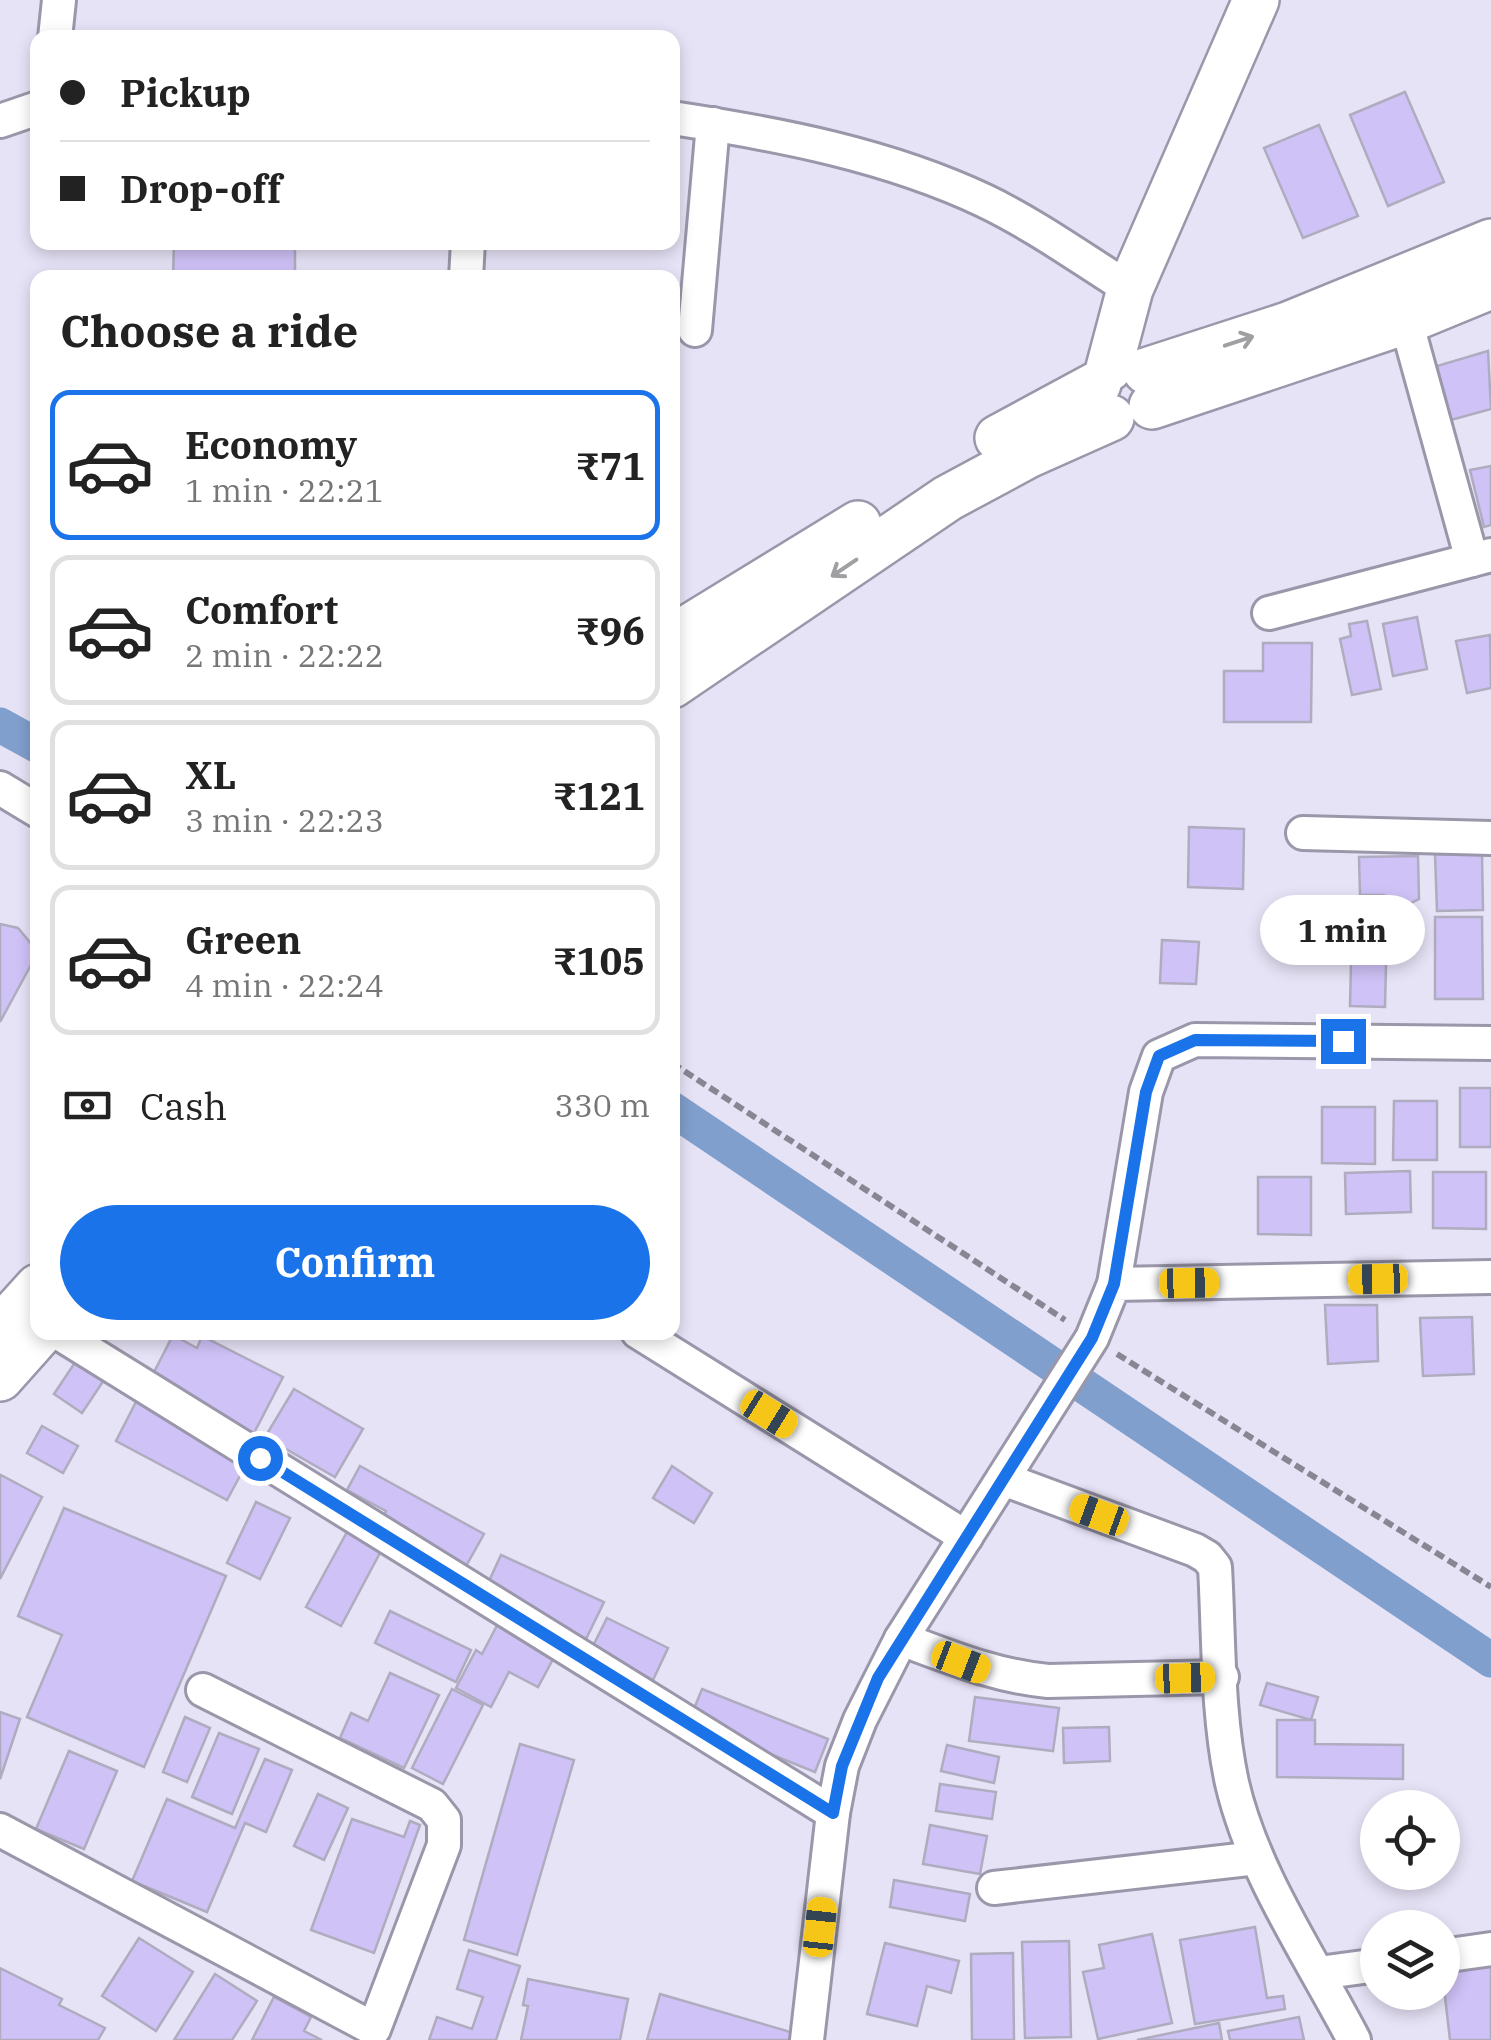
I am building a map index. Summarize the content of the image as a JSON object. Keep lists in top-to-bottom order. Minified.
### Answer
{"page":{"banner":["Pickup","Drop-off"],"heading":"Choose a ride","list":[{"name":"Economy","note":"1 min · 22:21","value":"₹71"},{"name":"Comfort","note":"2 min · 22:22","value":"₹96"},{"name":"XL","note":"3 min · 22:23","value":"₹121"},{"name":"Green","note":"4 min · 22:24","value":"₹105"}],"bubble":"1 min","pay":["Cash","330 m"],"buttons":"Confirm"}}
